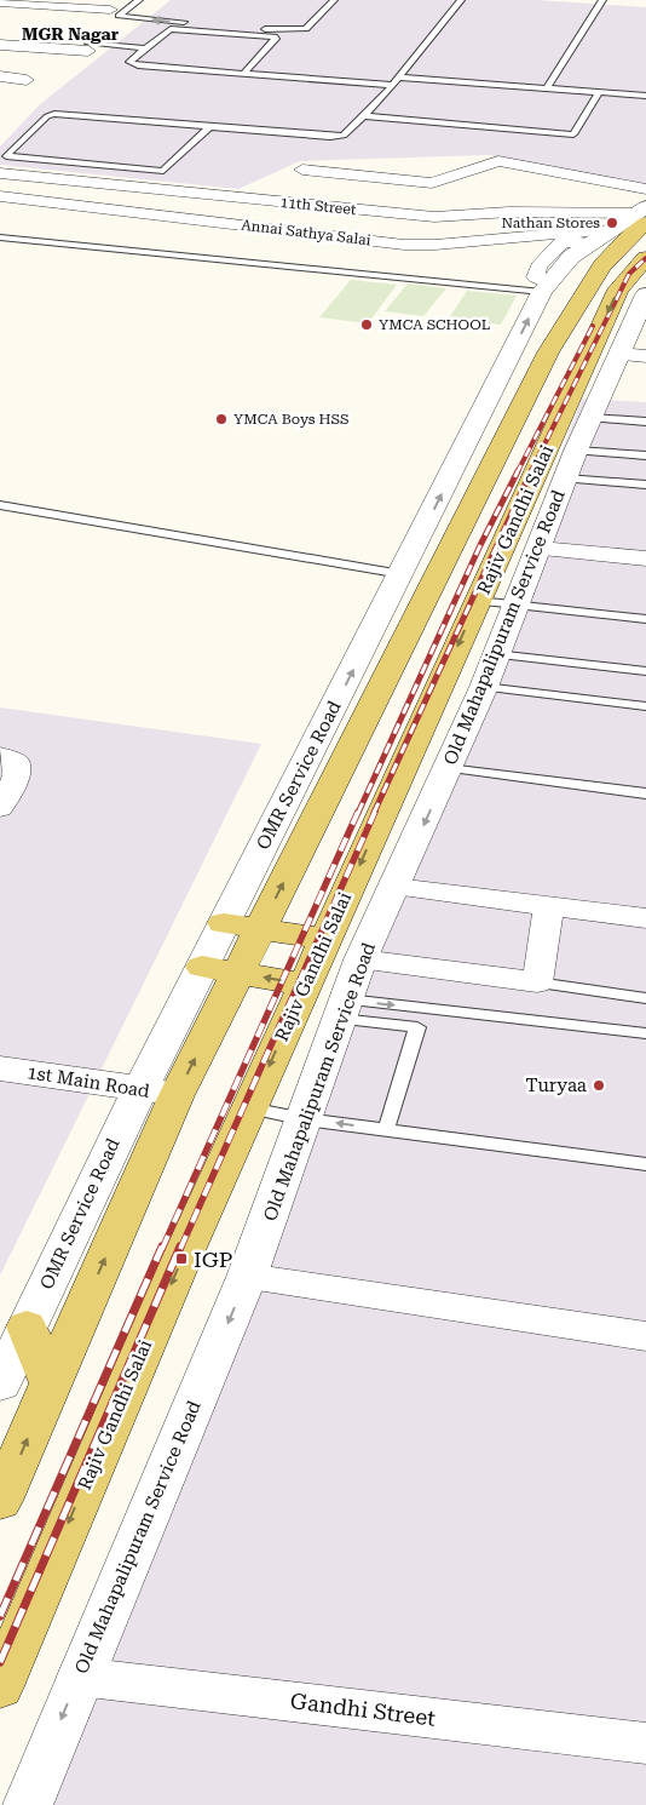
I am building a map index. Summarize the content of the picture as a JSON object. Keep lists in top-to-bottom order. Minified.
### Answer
{"streets":{"main road":["Rajiv Gandhi Salai"],"street":["11th Street","Annai Sathya Salai","Old Mahapalipuram Service Road","OMR Service Road","1st Main Road","Gandhi Street"]},"crossings":[["11th Street","OMR Service Road"],["Annai Sathya Salai","OMR Service Road"],["Old Mahapalipuram Service Road","Gandhi Street"],["OMR Service Road","1st Main Road"]],"one_way":["Old Mahapalipuram Service Road","OMR Service Road"],"districts":["MGR Nagar"],"places":{"other":["Nathan Stores","YMCA SCHOOL","YMCA Boys HSS","Turyaa"],"transit":["IGP"]}}
